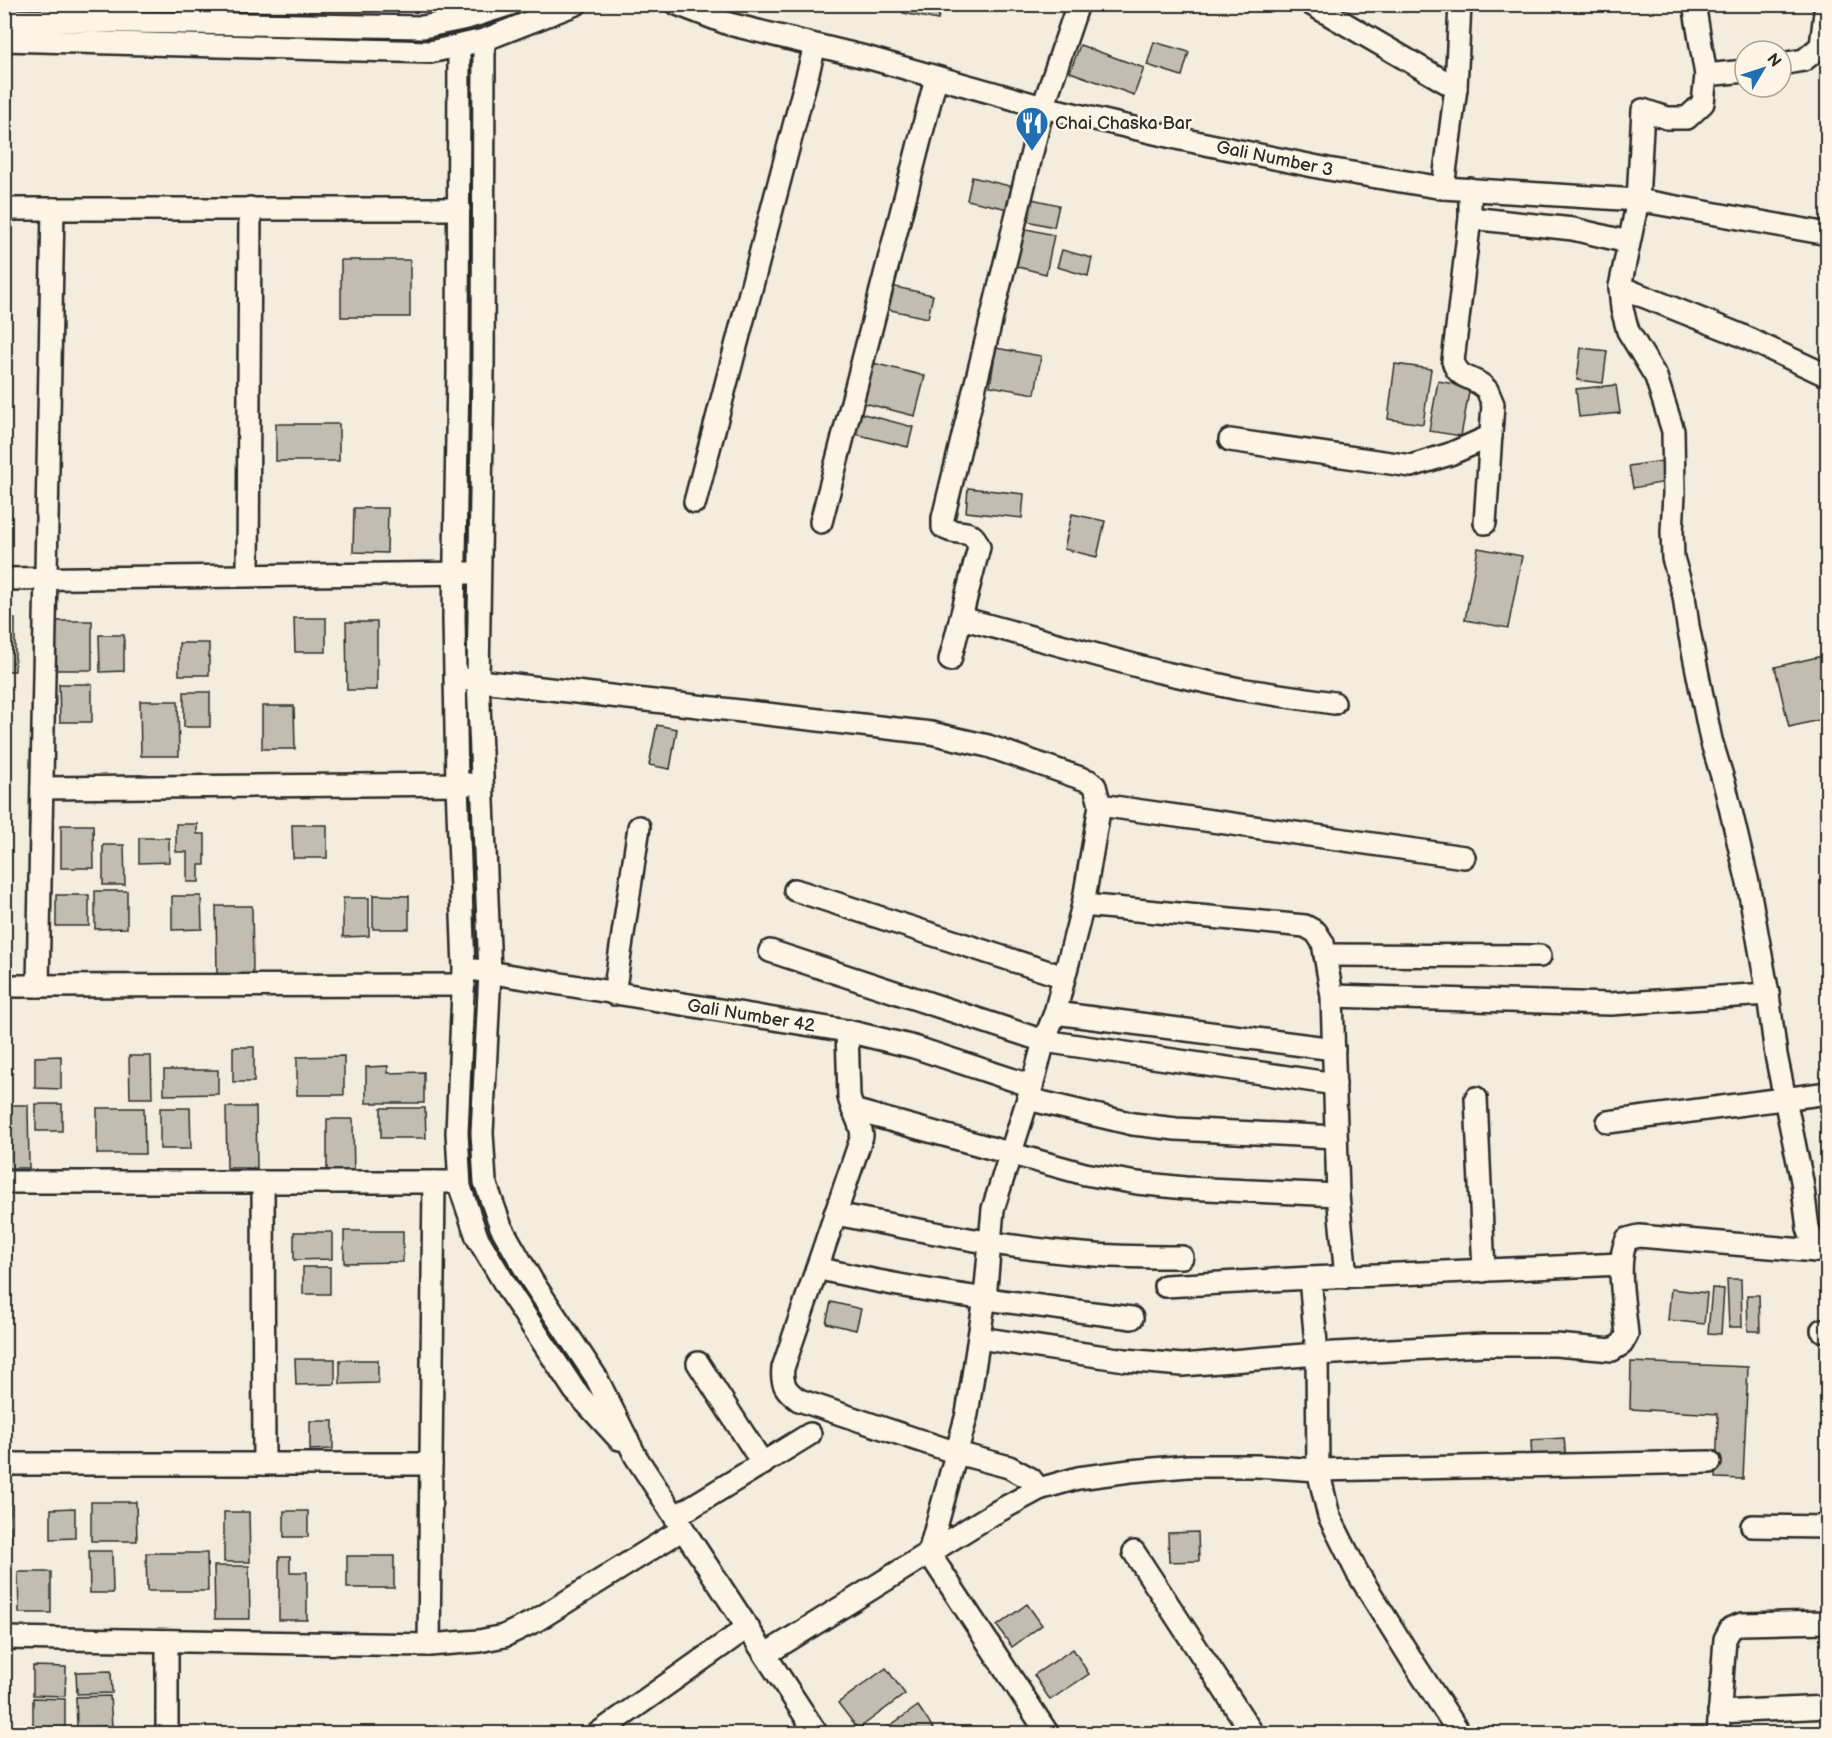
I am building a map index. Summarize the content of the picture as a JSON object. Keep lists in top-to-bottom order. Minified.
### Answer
{"streets":{"street":["Gali Number 3","Gali Number 42"]},"places":{"restaurant":["Chai Chaska Bar"]},"north":"top right"}
